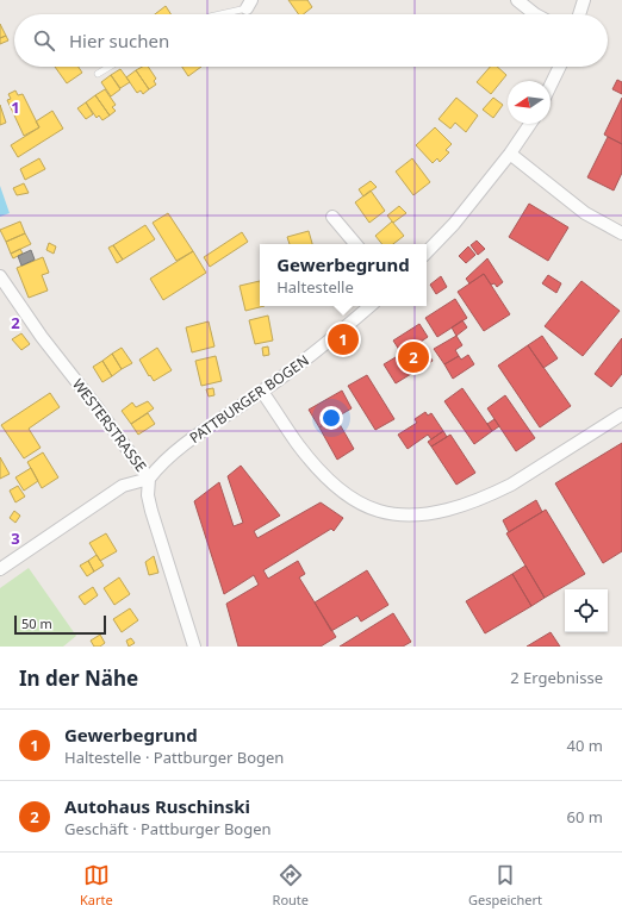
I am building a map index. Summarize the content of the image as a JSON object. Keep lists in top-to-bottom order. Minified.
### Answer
{"streets":{"street":["PATTBURGER BOGEN","WESTERSTRASSE"]},"crossings":[["PATTBURGER BOGEN","WESTERSTRASSE"]],"scale_bar":"50 m","north":"left","page":{"search":"Hier suchen","popup":["Gewerbegrund","Haltestelle"],"pins":["1","2"],"scale":"50 m","heading":["In der Nähe","2 Ergebnisse"],"list":[{"mark":"1","name":"Gewerbegrund","note":"Haltestelle · Pattburger Bogen","value":"40 m"},{"mark":"2","name":"Autohaus Ruschinski","note":"Geschäft · Pattburger Bogen","value":"60 m"}],"nav":["Karte","Route","Gespeichert"]},"grid":{"rows":["1","2","3"]}}
